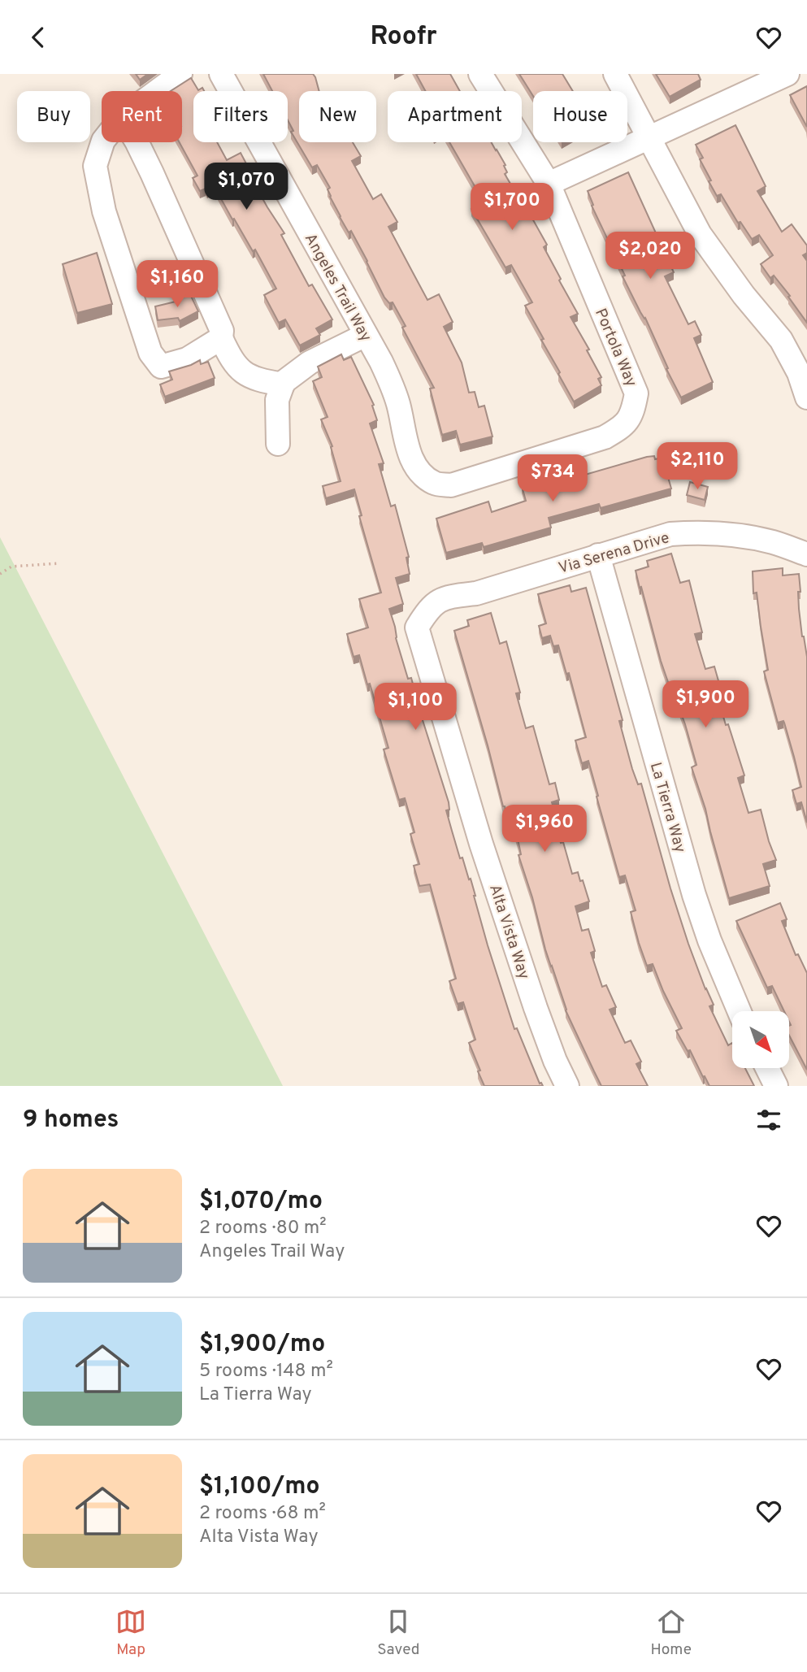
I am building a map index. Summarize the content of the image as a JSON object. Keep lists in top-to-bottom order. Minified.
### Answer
{"streets":{"street":["Angeles Trail Way","Portola Way","Via Serena Drive","La Tierra Way","Alta Vista Way"]},"crossings":[["Angeles Trail Way","Portola Way"],["Via Serena Drive","La Tierra Way"],["Via Serena Drive","Alta Vista Way"]],"north":"bottom right","page":{"header":"Roofr","chip":["Buy","Rent","Filters","New","Apartment","House"],"price":["$1,070","$1,700","$2,020","$1,160","$2,110","$734","$1,900","$1,100","$1,960"],"heading":"9 homes","list":[{"name":"$1,070/mo","note":"2 rooms · 80 m² · Angeles Trail Way"},{"name":"$1,900/mo","note":"5 rooms · 148 m² · La Tierra Way"},{"name":"$1,100/mo","note":"2 rooms · 68 m² · Alta Vista Way"}],"tabs":["Map","Saved","Home"]}}
